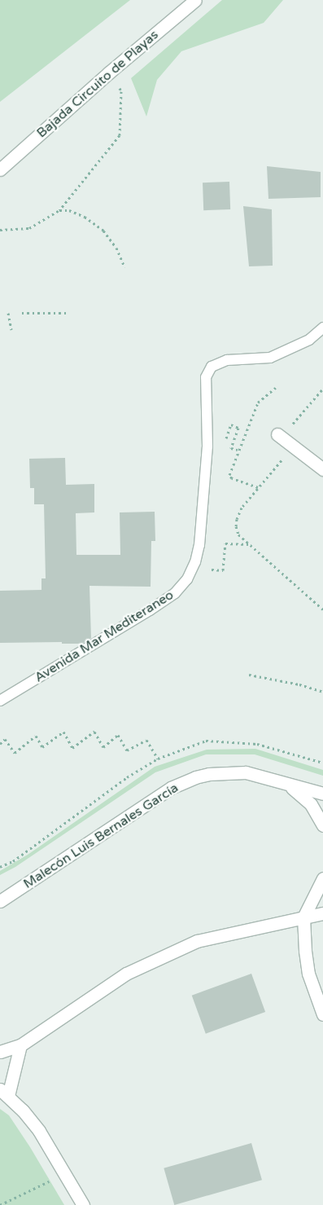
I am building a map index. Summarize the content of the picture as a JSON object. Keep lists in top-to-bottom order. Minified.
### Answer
{"streets":{"street":["Bajada Circuito de Playas","Malecón Luis Bernales García"],"lane":["Avenida Mar Mediteraneo"]}}
